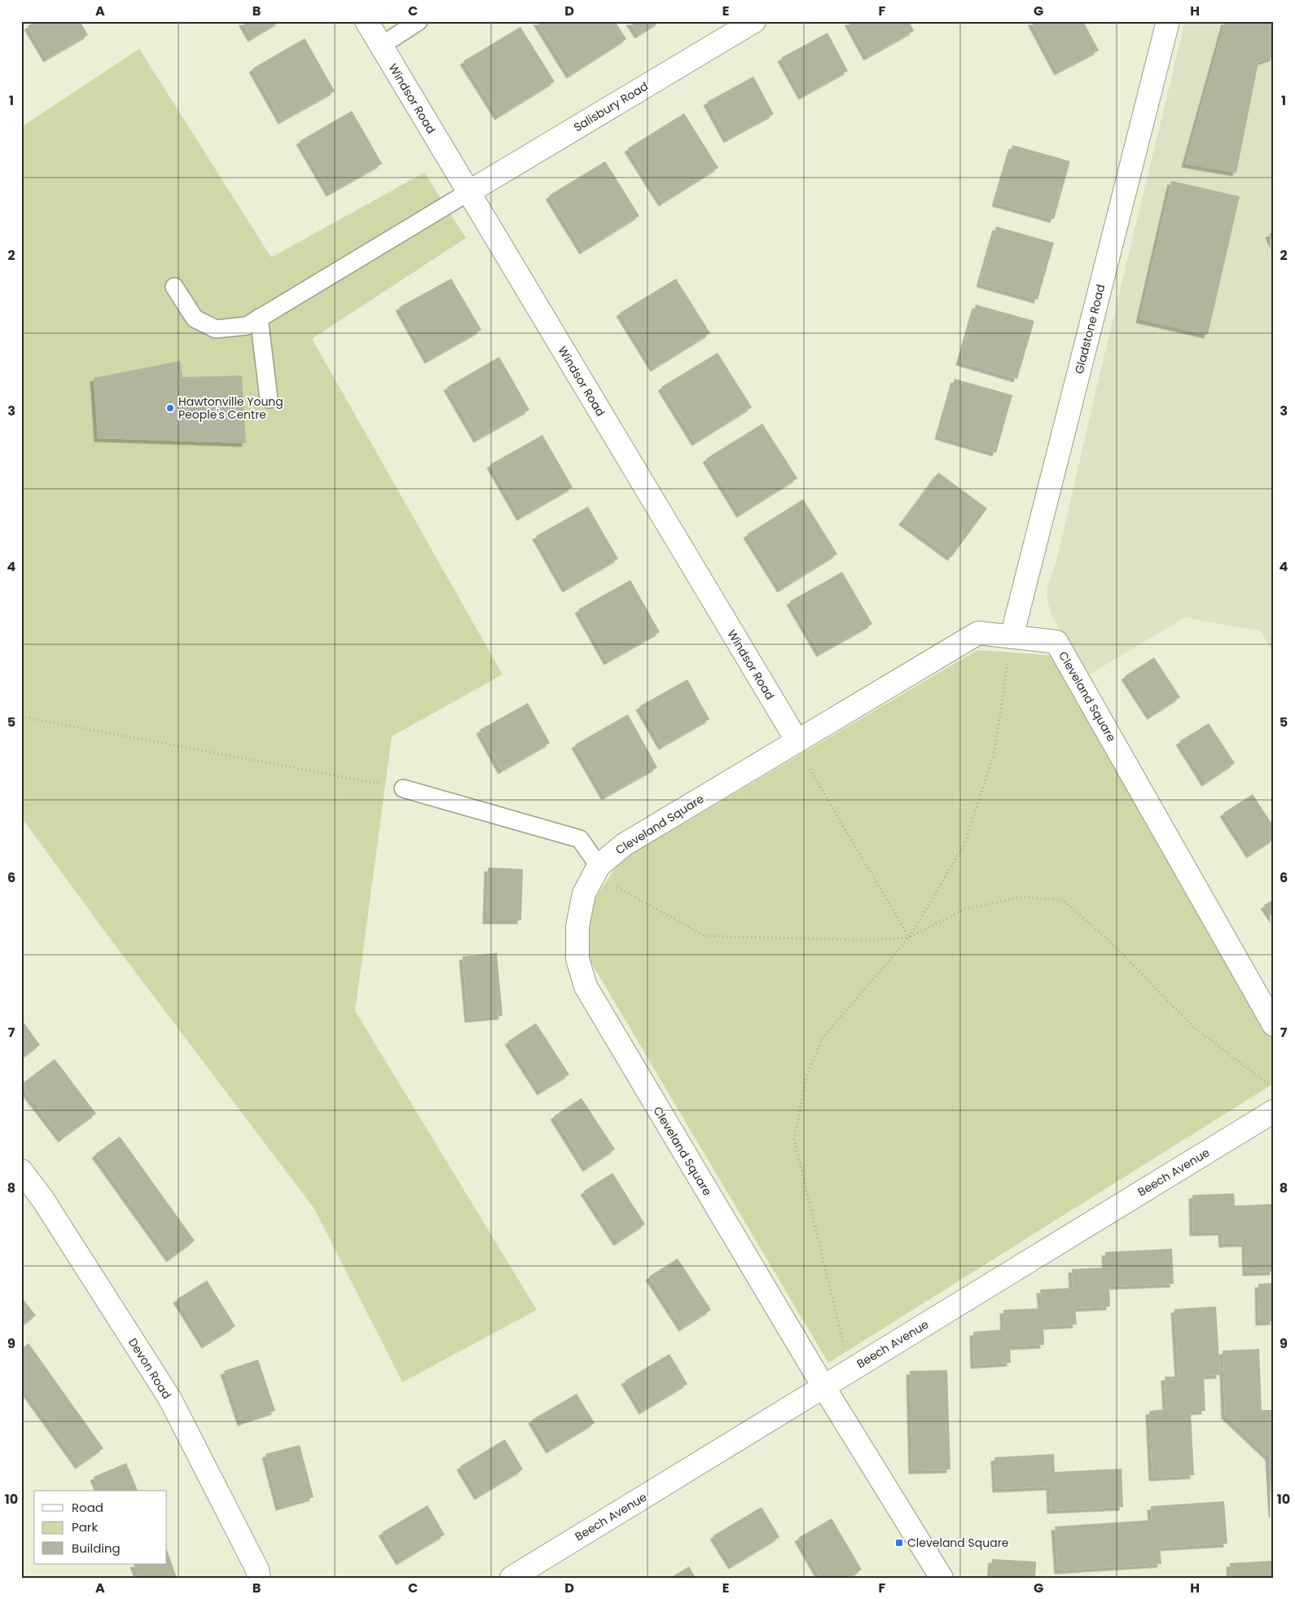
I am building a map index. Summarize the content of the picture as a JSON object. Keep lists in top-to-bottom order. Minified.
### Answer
{"streets":{"street":["Windsor Road","Salisbury Road","Gladstone Road","Cleveland Square","Beech Avenue","Devon Road"]},"crossings":[["Windsor Road","Salisbury Road"],["Windsor Road","Cleveland Square"],["Gladstone Road","Cleveland Square"],["Cleveland Square","Beech Avenue"]],"places":{"other":["Hawtonville Young People's Centre"],"transit":["Cleveland Square"]},"legend":["Road","Park","Building"],"grid":{"columns":["A","B","C","D","E","F","G","H"],"rows":["1","2","3","4","5","6","7","8","9","10"]}}
